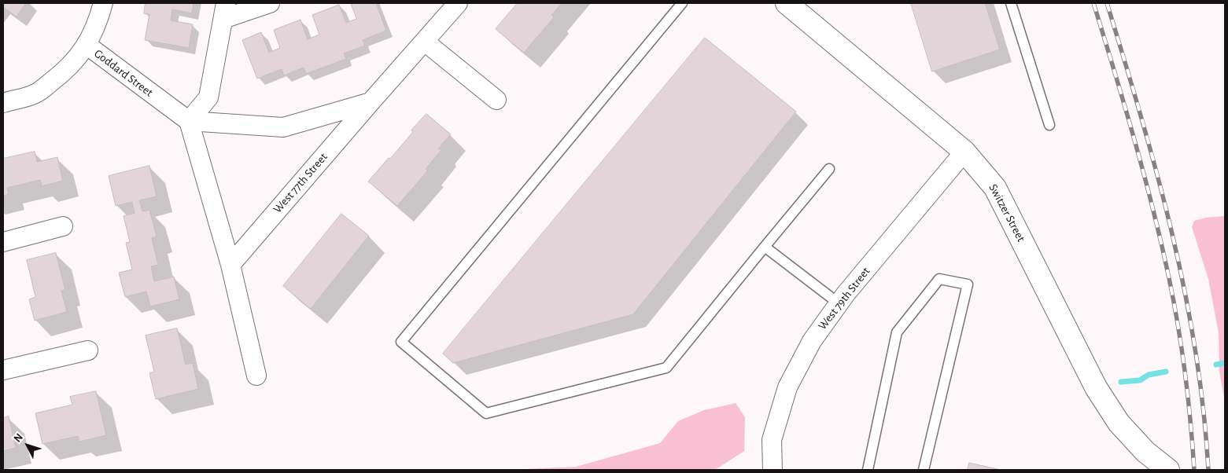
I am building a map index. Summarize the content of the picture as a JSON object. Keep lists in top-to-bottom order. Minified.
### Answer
{"streets":{"street":["Goddard Street","West 77th Street","Switzer Street","West 79th Street"]},"crossings":[["Switzer Street","West 79th Street"]],"north":"top left"}
